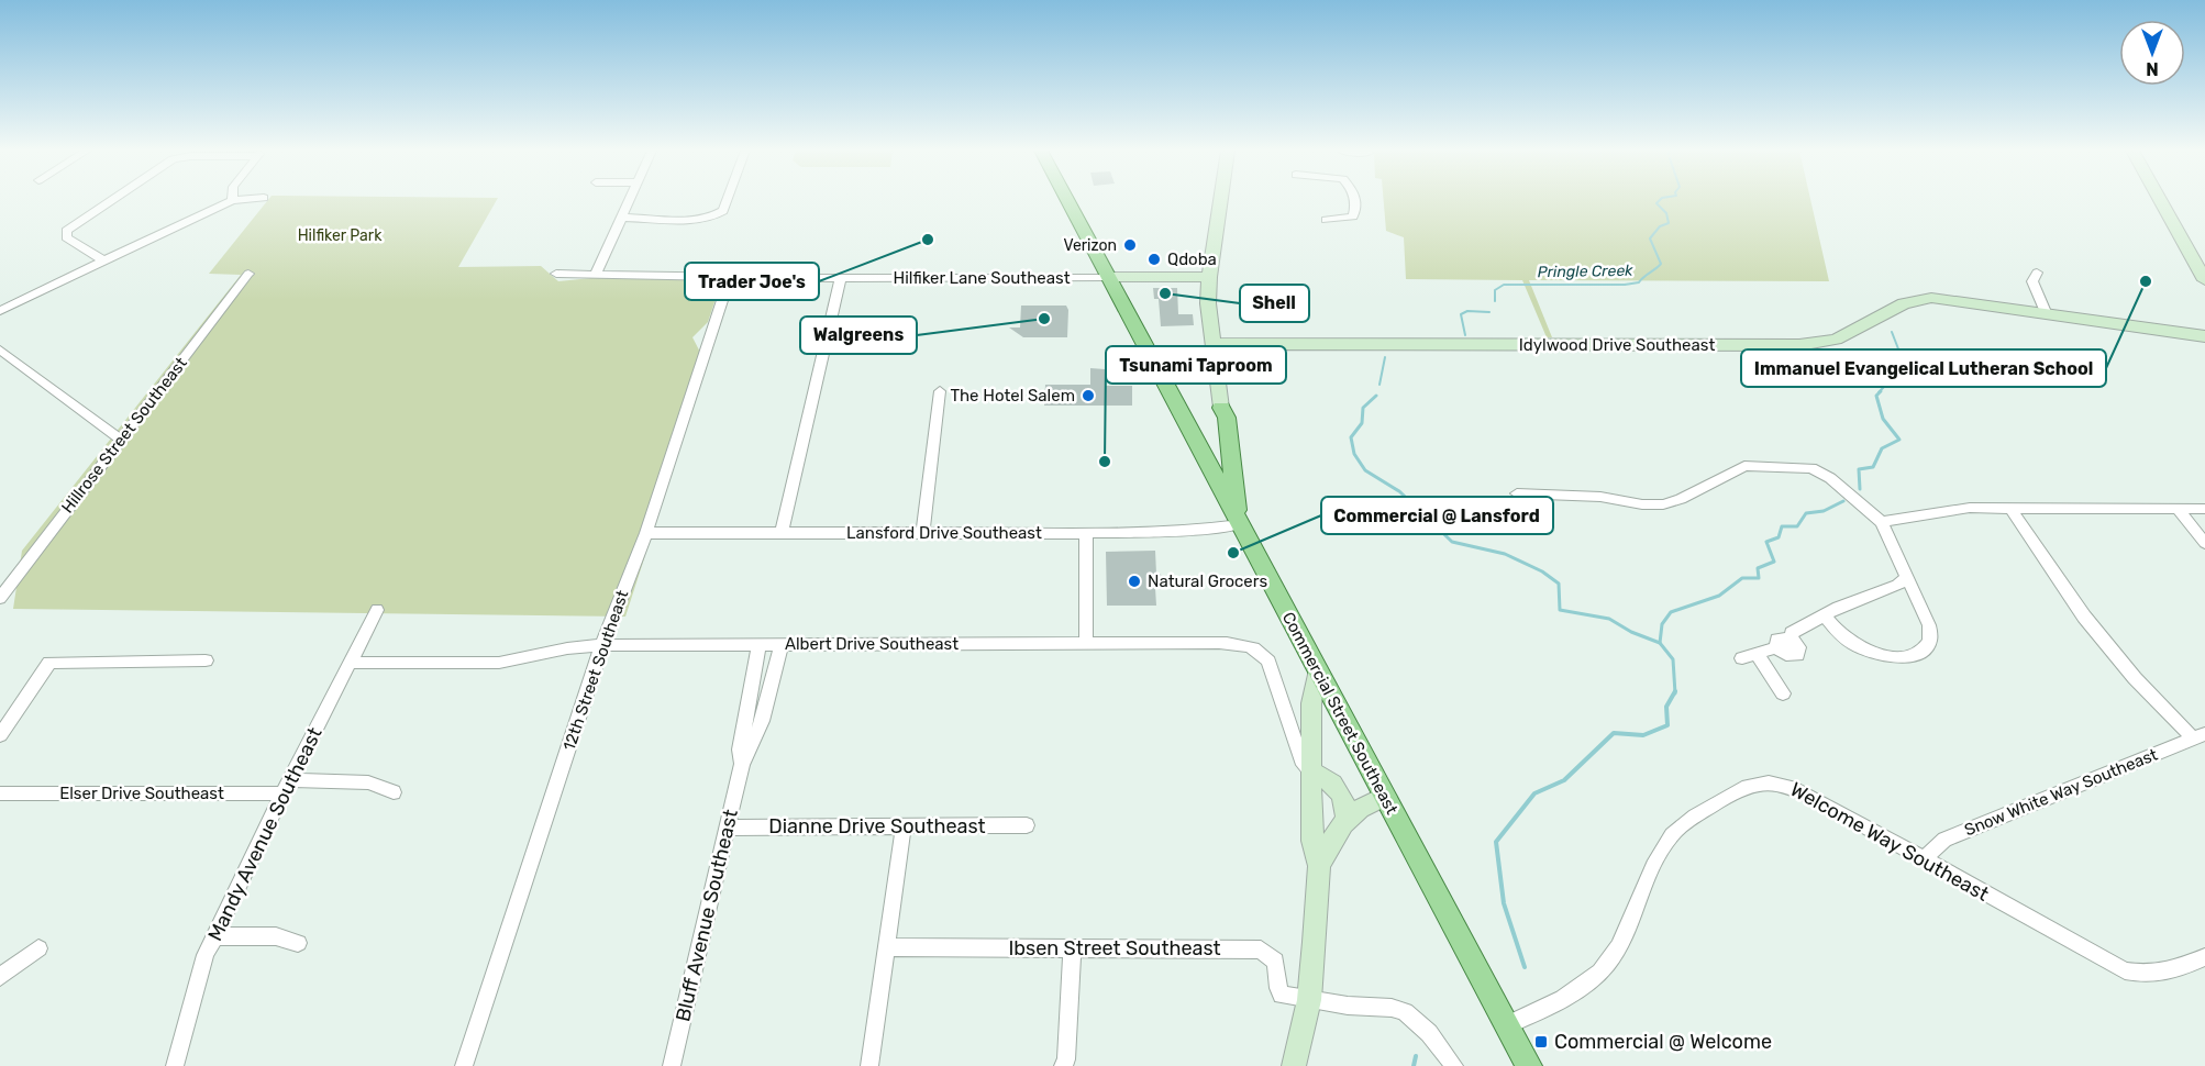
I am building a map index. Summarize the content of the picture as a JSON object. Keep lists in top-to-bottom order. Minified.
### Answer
{"streets":{"main road":["Commercial Street Southeast"],"street":["Hilfiker Lane Southeast","Idylwood Drive Southeast","Hillrose Street Southeast","Lansford Drive Southeast","Albert Drive Southeast","12th Street Southeast","Snow White Way Southeast","Elser Drive Southeast","Dianne Drive Southeast","Mandy Avenue Southeast","Welcome Way Southeast","Bluff Avenue Southeast","Ibsen Street Southeast"]},"crossings":[["Hilfiker Lane Southeast","12th Street Southeast"],["Hilfiker Lane Southeast","Commercial Street Southeast"],["Lansford Drive Southeast","12th Street Southeast"],["Lansford Drive Southeast","Commercial Street Southeast"],["Albert Drive Southeast","12th Street Southeast"],["Albert Drive Southeast","Mandy Avenue Southeast"],["Albert Drive Southeast","Bluff Avenue Southeast"],["Commercial Street Southeast","Welcome Way Southeast"],["Snow White Way Southeast","Welcome Way Southeast"],["Elser Drive Southeast","Mandy Avenue Southeast"],["Dianne Drive Southeast","Bluff Avenue Southeast"]],"water":["Pringle Creek"],"parks":["Hilfiker Park"],"places":{"other":["Trader Joe's","Verizon","Qdoba","Immanuel Evangelical Lutheran School","Shell","Walgreens","The Hotel Salem","Tsunami Taproom","Commercial @ Lansford","Natural Grocers"],"transit":["Commercial @ Welcome"]},"north":"bottom"}
